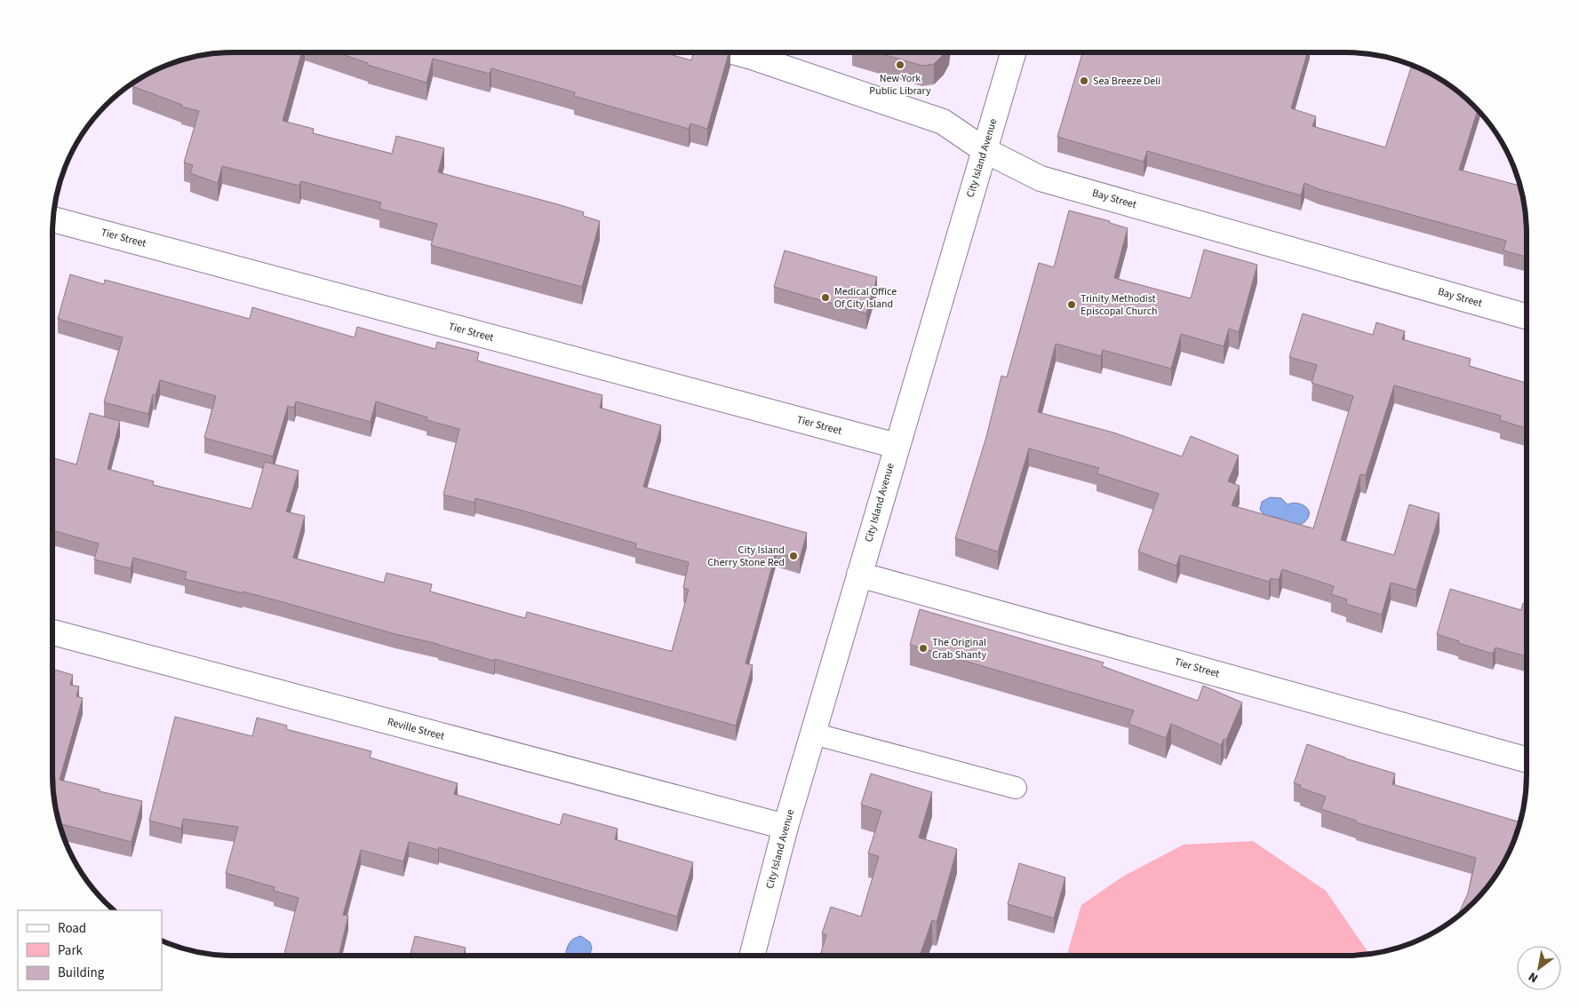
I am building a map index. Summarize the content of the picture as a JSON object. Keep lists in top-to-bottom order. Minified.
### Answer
{"streets":{"street":["City Island Avenue","Bay Street","Tier Street","Reville Street"]},"crossings":[["City Island Avenue","Bay Street"],["City Island Avenue","Tier Street"],["City Island Avenue","Reville Street"]],"places":["New York Public Library","Sea Breeze Deli","Medical Office Of City Island","Trinity Methodist Episcopal Church","City Island Cherry Stone Red","The Original Crab Shanty"],"legend":["Road","Park","Building"],"north":"bottom left"}
